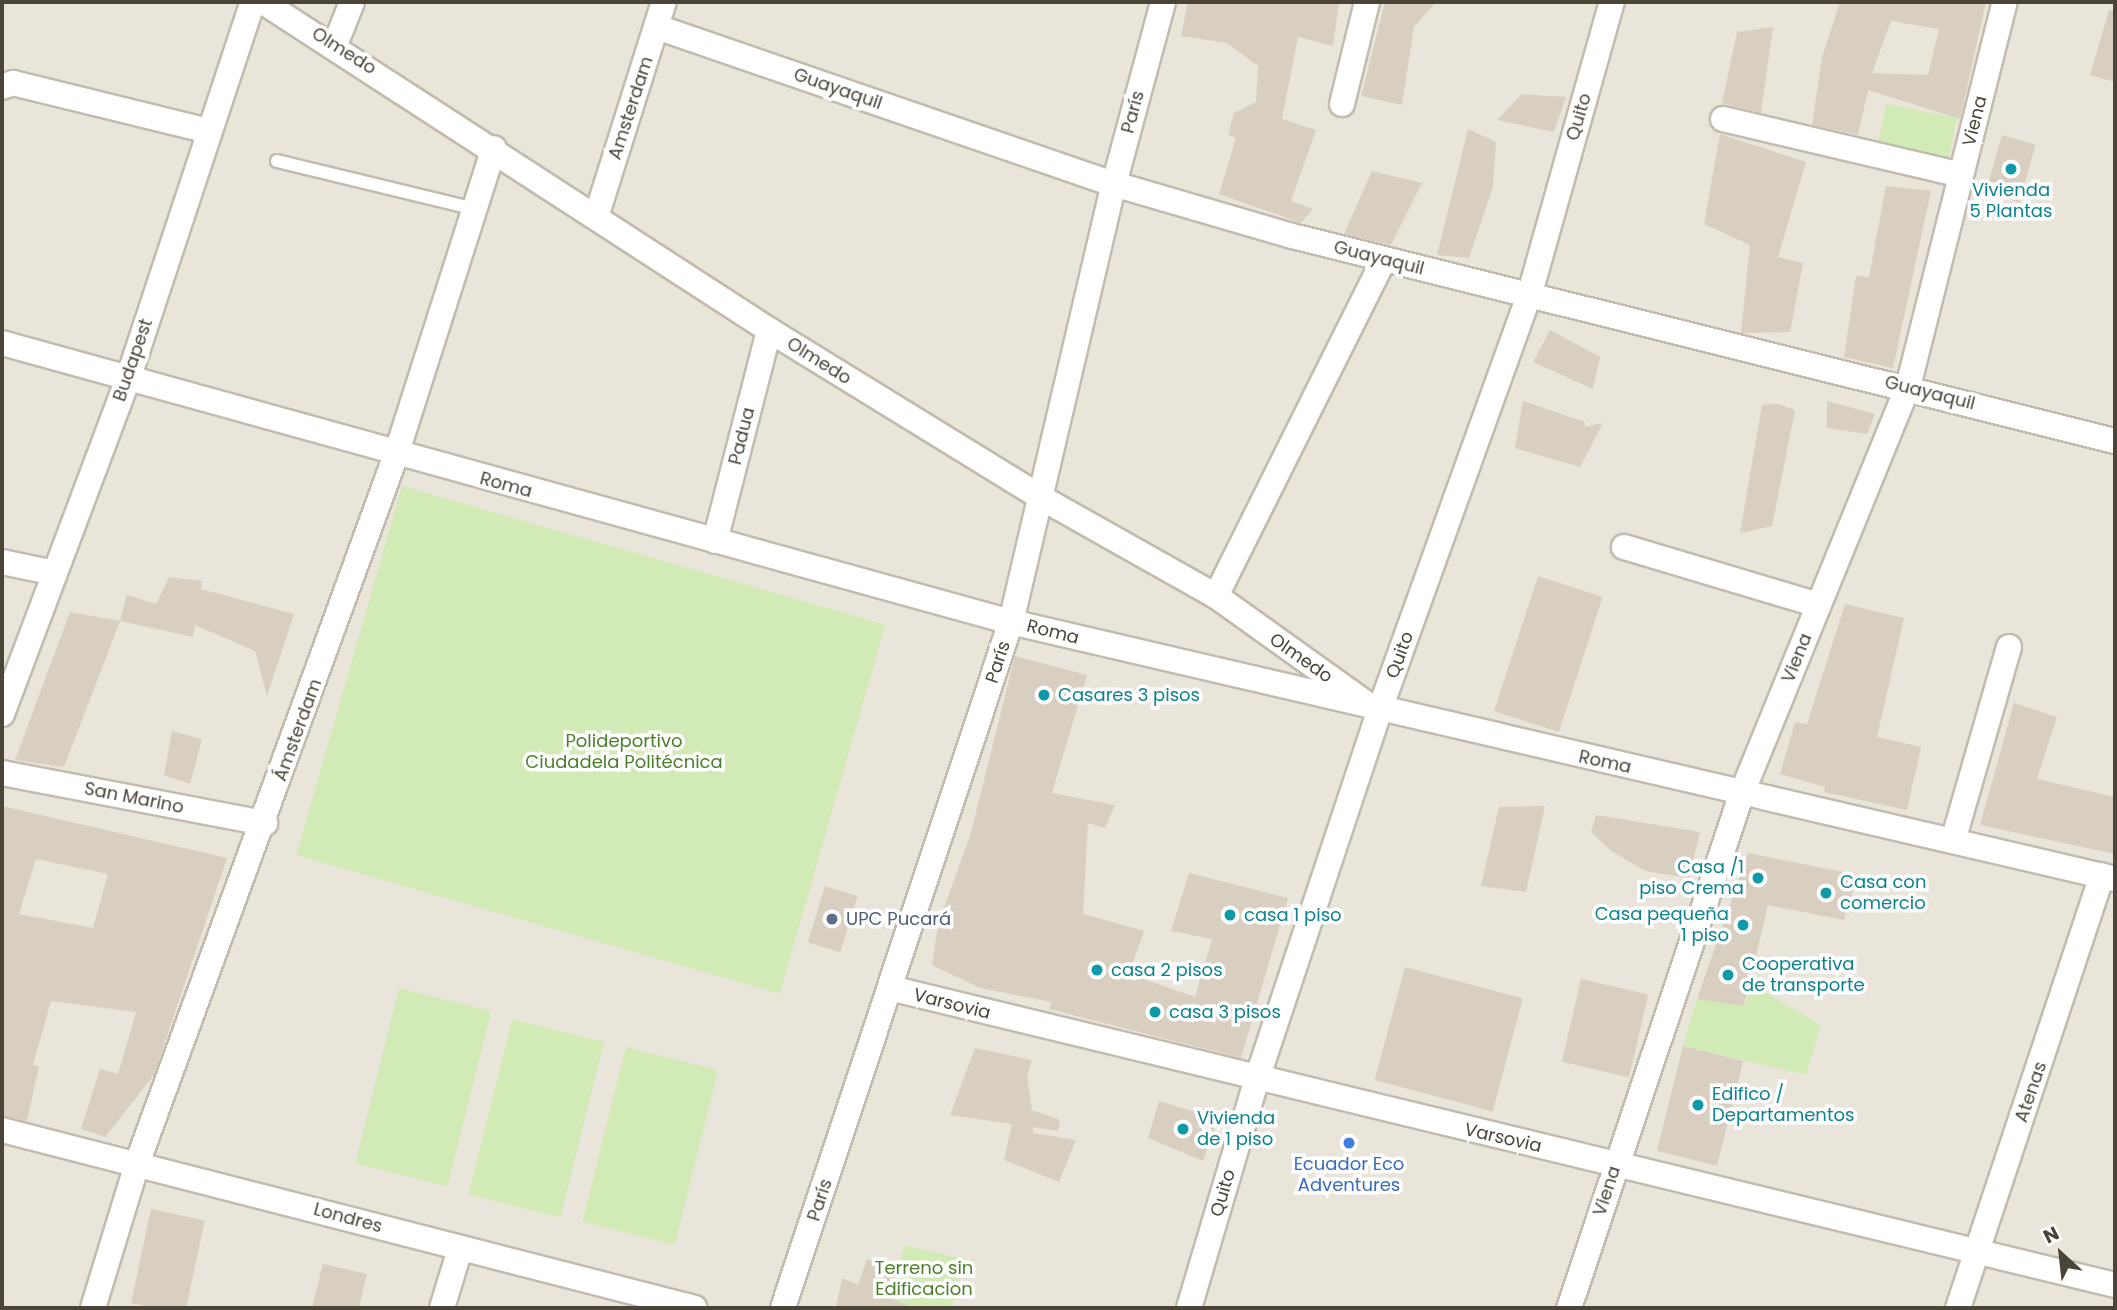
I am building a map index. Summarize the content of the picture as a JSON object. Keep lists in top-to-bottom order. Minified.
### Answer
{"streets":{"street":["Olmedo","Guayaquil","Amsterdam","París","Quito","Viena","Budapest","Padua","Roma","Ámsterdam","San Marino","Varsovia","Atenas","Londres"]},"crossings":[["Olmedo","Amsterdam"],["Olmedo","París"],["Olmedo","Quito"],["Olmedo","Padua"],["Olmedo","Roma"],["Olmedo","Ámsterdam"],["Guayaquil","Amsterdam"],["Guayaquil","París"],["Guayaquil","Quito"],["Guayaquil","Viena"],["París","Roma"],["París","Varsovia"],["Quito","Roma"],["Quito","Varsovia"],["Viena","Roma"],["Viena","Varsovia"],["Budapest","Roma"],["Padua","Roma"],["Roma","Ámsterdam"],["Roma","Atenas"],["Ámsterdam","San Marino"],["Ámsterdam","Londres"],["Varsovia","Atenas"]],"parks":["Polideportivo Ciudadela Politécnica","Terreno sin Edificacion"],"places":["Vivienda 5 Plantas","Casares 3 pisos","Casa /1 piso Crema","Casa con comercio","casa 1 piso","UPC Pucará","Casa pequeña 1 piso","casa 2 pisos","Cooperativa de transporte","casa 3 pisos","Edifico / Departamentos","Vivienda de 1 piso","Ecuador Eco Adventures"],"north":"top left"}
